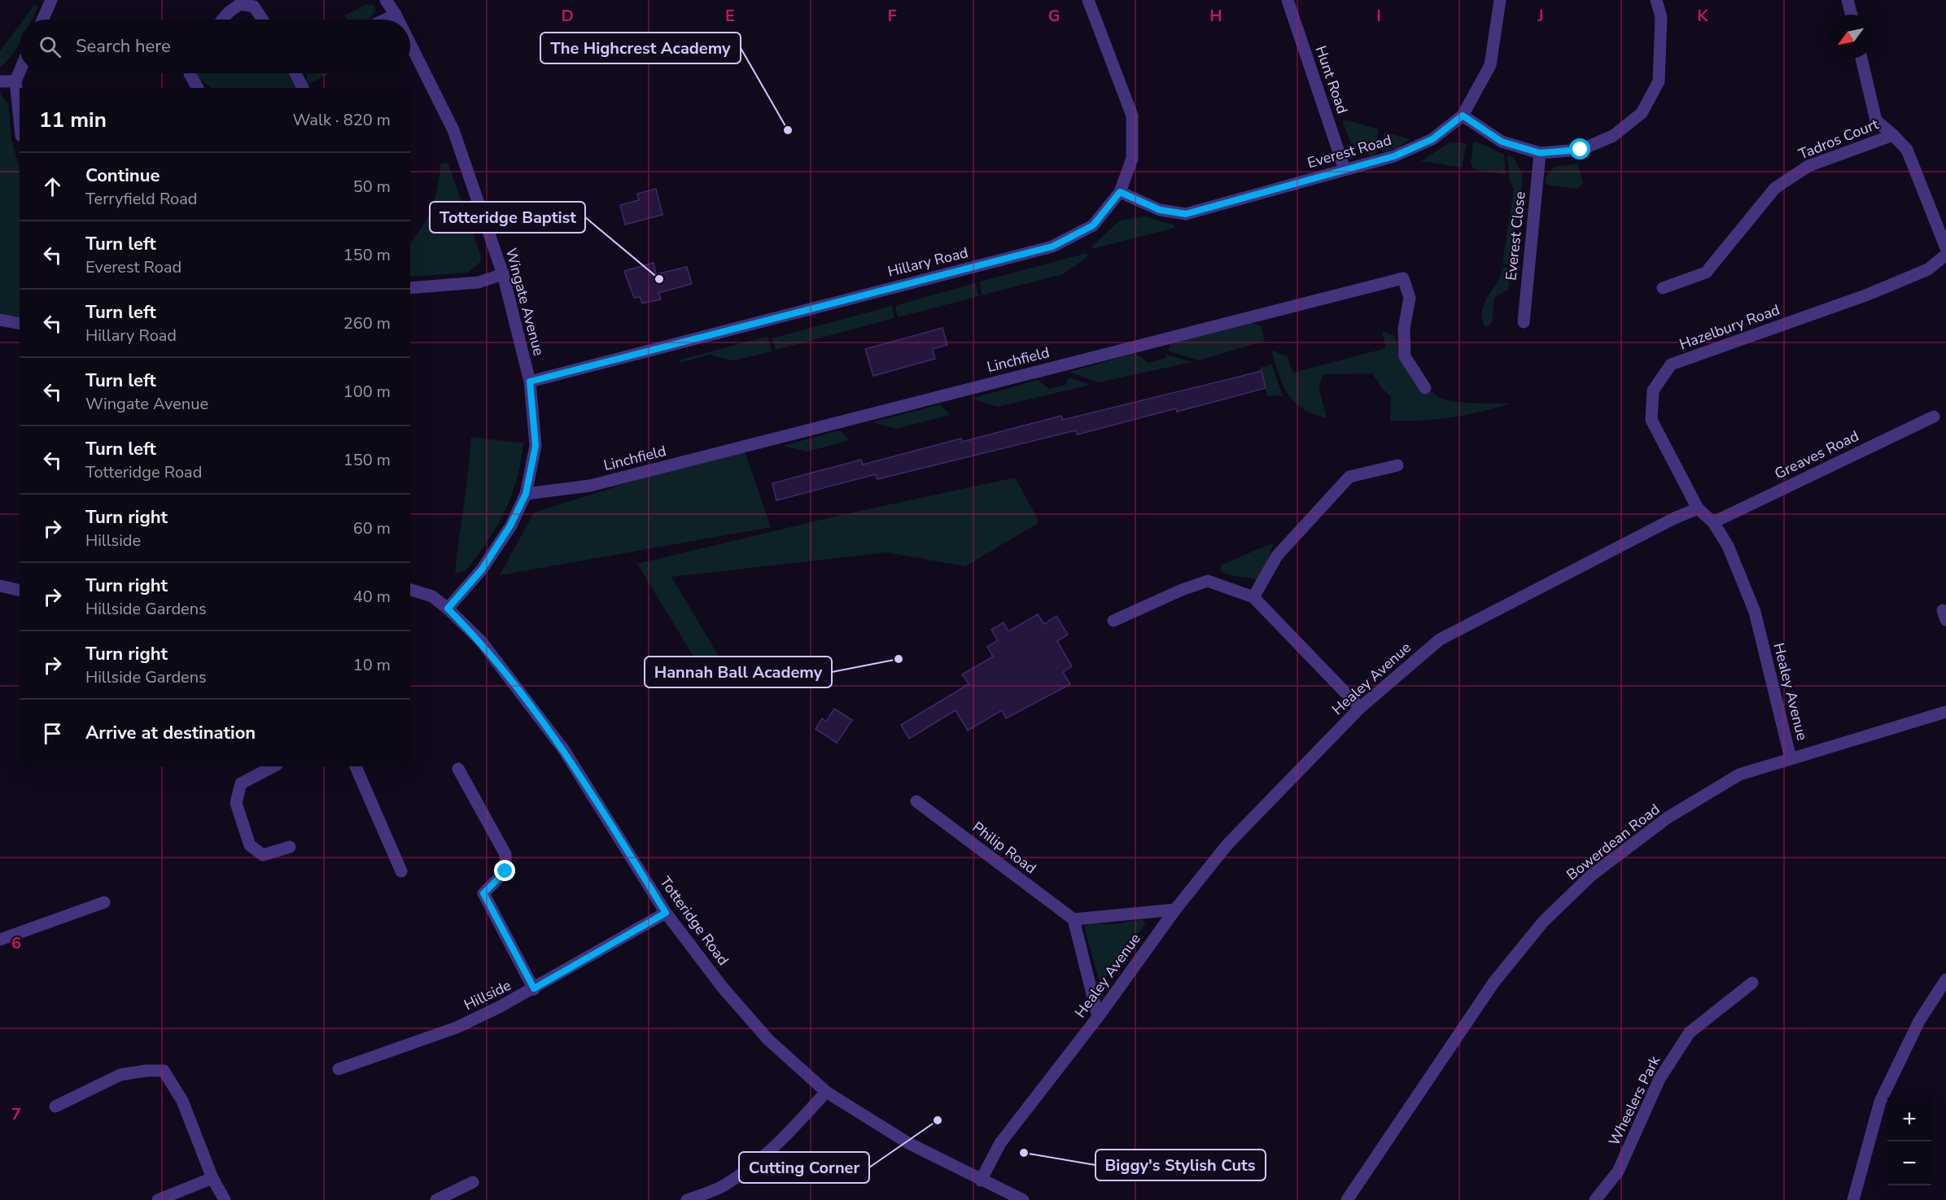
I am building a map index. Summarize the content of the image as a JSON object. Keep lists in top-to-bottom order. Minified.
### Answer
{"streets":{"street":["Hunt Road","Tadros Court","Everest Road","Everest Close","Hillary Road","Wingate Avenue","Hazelbury Road","Linchfield","Greaves Road","Healey Avenue","Bowerdean Road","Philip Road","Totteridge Road","Hillside","Wheelers Park"]},"crossings":[["Hunt Road","Everest Road"],["Everest Road","Hillary Road"],["Hillary Road","Wingate Avenue"],["Wingate Avenue","Linchfield"],["Wingate Avenue","Totteridge Road"],["Hazelbury Road","Healey Avenue"],["Greaves Road","Healey Avenue"],["Healey Avenue","Bowerdean Road"],["Healey Avenue","Totteridge Road"],["Totteridge Road","Hillside"]],"places":["The Highcrest Academy","Totteridge Baptist","Hannah Ball Academy","Cutting Corner","Biggy's Stylish Cuts"],"north":"bottom left","page":{"search":"Search here","heading":["11 min","Walk · 820 m"],"list":[["Continue","Terryfield Road","50 m"],["Turn left","Everest Road","150 m"],["Turn left","Hillary Road","260 m"],["Turn left","Wingate Avenue","100 m"],["Turn left","Totteridge Road","150 m"],["Turn right","Hillside","60 m"],["Turn right","Hillside Gardens","40 m"],["Turn right","Hillside Gardens","10 m"],"Arrive at destination"],"map_buttons":["+","−"]},"grid":{"columns":["D","E","F","G","H","I","J","K"],"rows":["6","7"]}}
